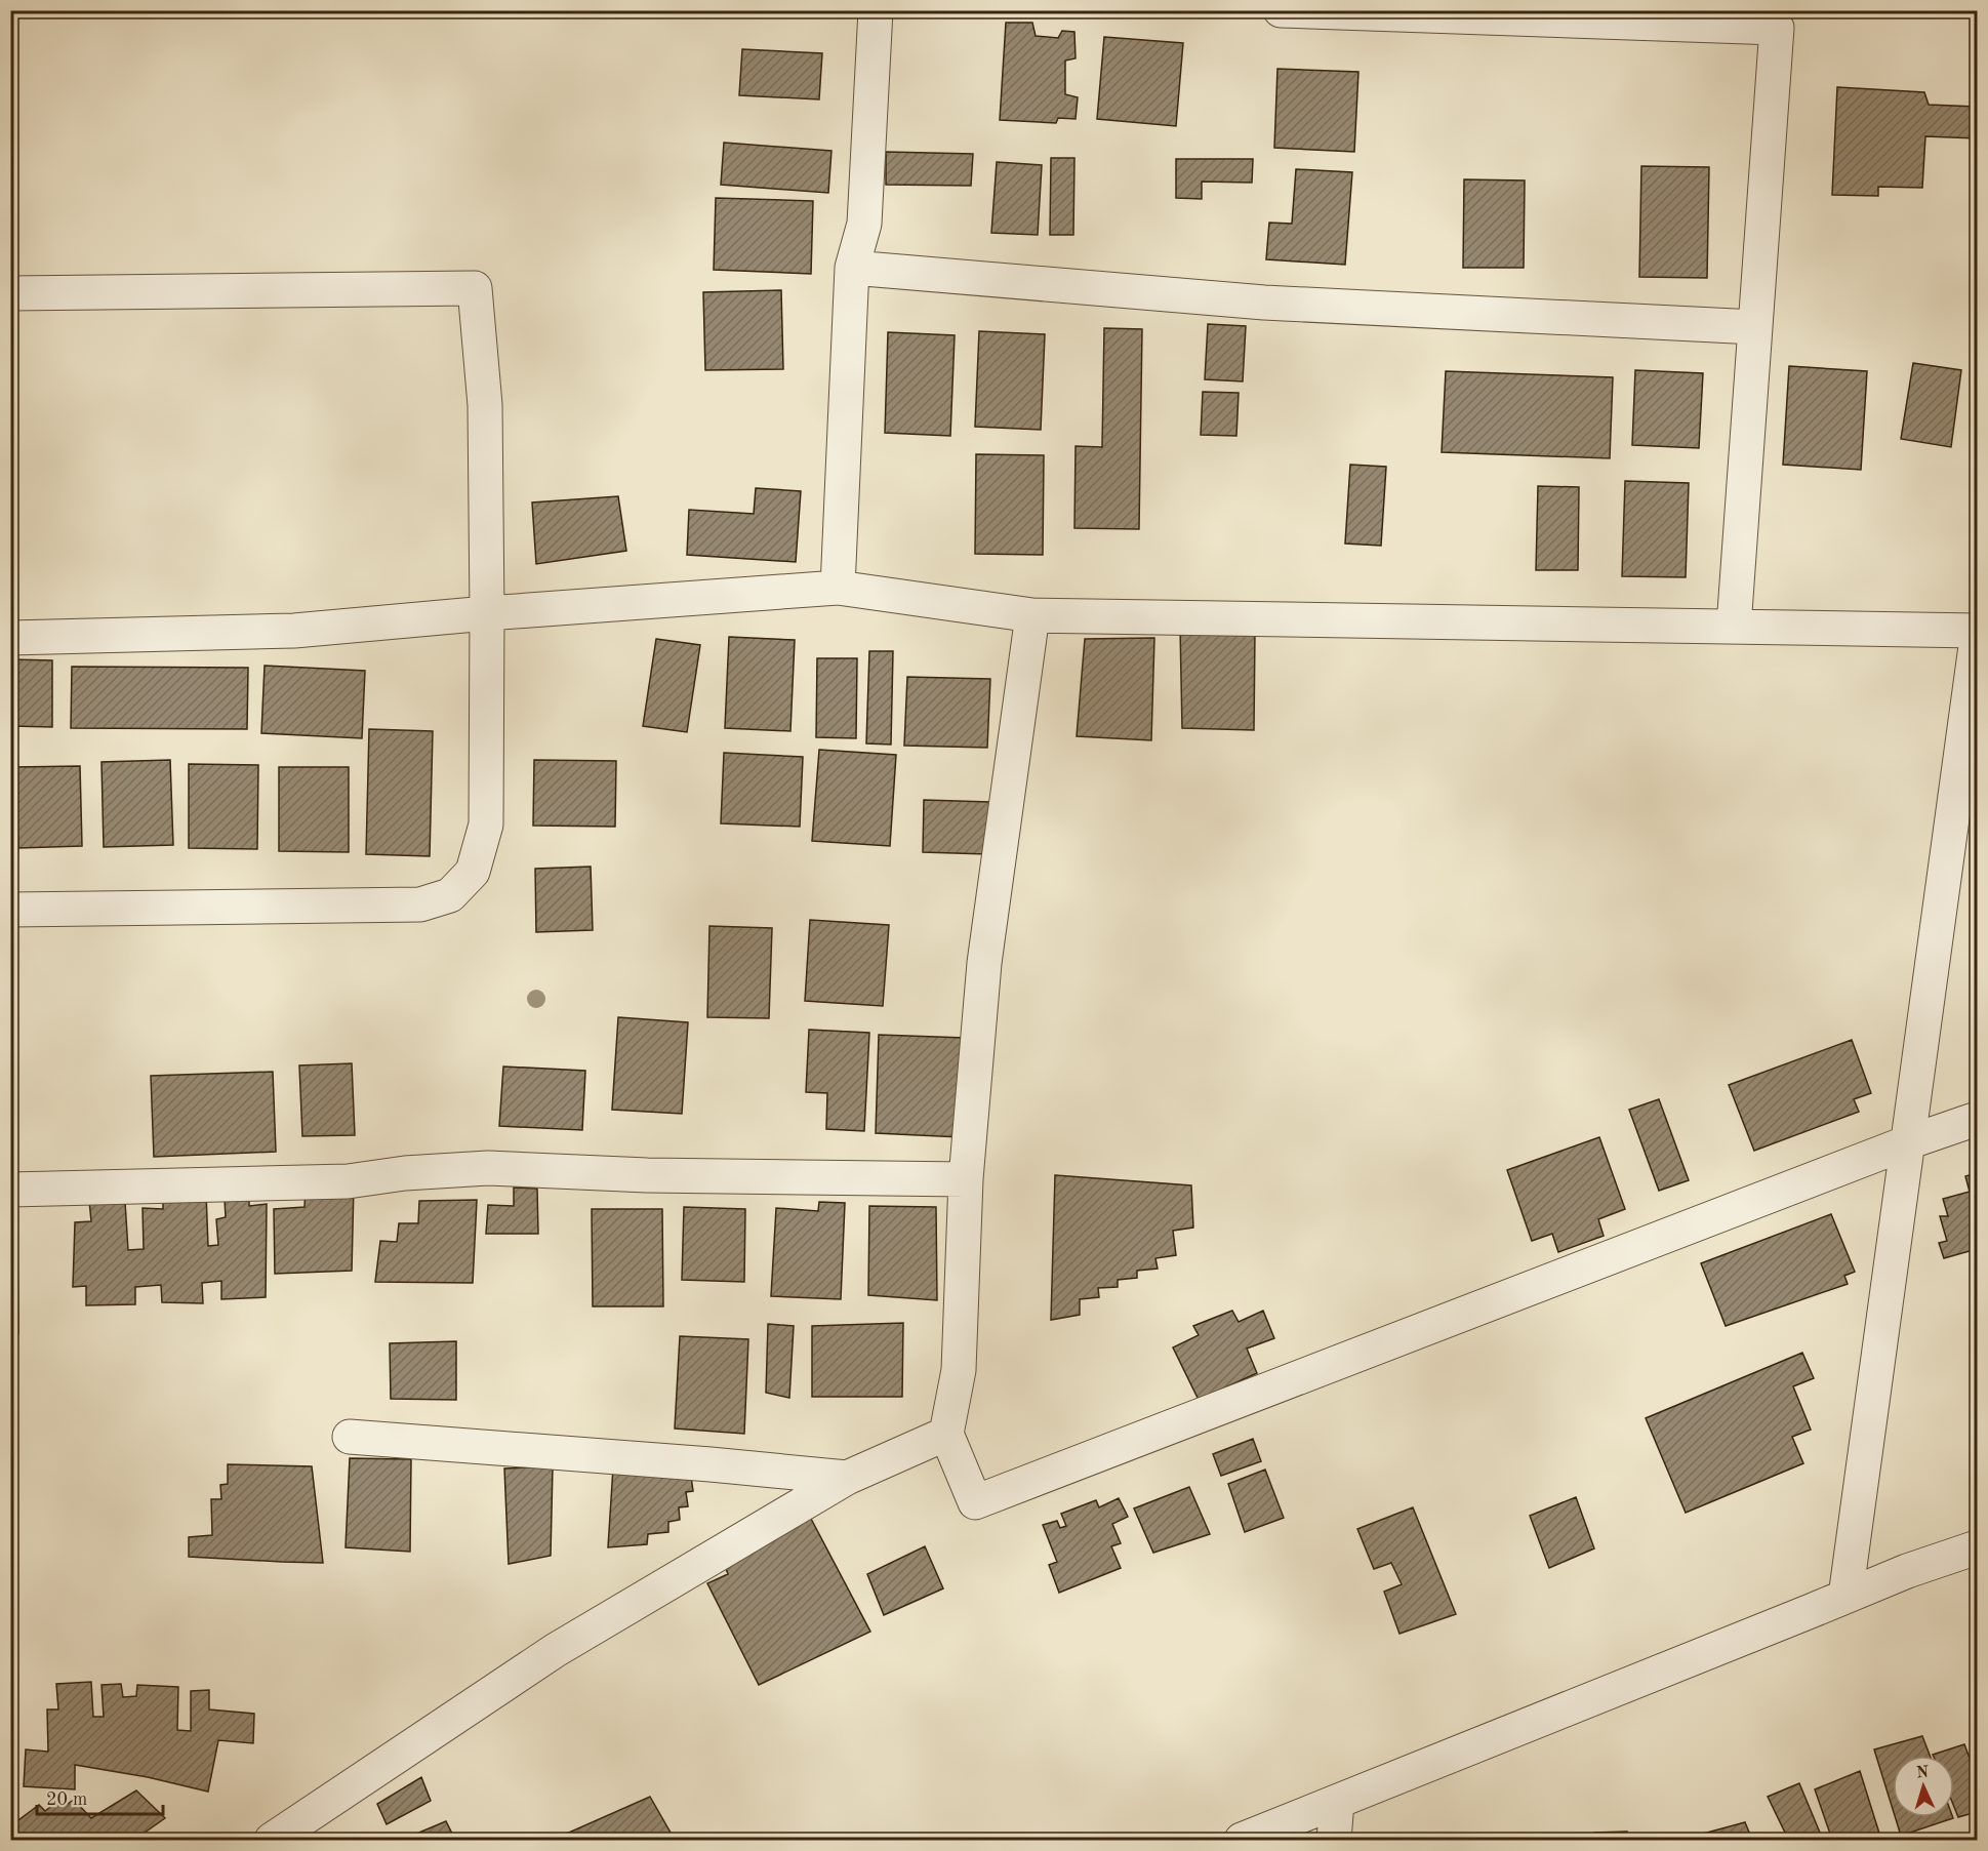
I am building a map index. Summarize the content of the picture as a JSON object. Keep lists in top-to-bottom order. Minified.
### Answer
{"scale_bar":"20 m","north":"top"}
